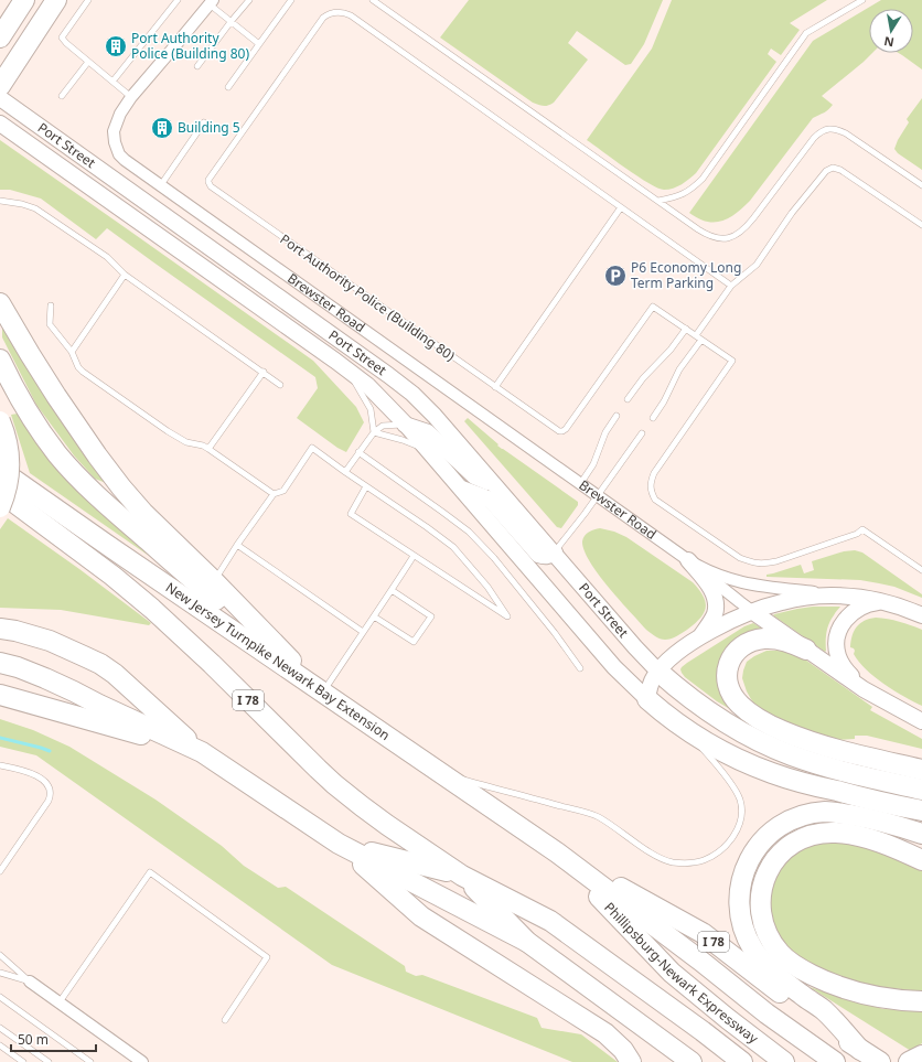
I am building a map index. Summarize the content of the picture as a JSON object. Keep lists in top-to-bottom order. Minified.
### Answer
{"streets":{"highway":["New Jersey Turnpike Newark Bay Extension","I 78","Phillipsburg-Newark Expressway"],"main road":["Port Street","Brewster Road"],"lane":["Port Authority Police (Building 80)"]},"crossings":[["Port Street","Brewster Road"],["New Jersey Turnpike Newark Bay Extension","I 78"],["New Jersey Turnpike Newark Bay Extension","Phillipsburg-Newark Expressway"],["I 78","Phillipsburg-Newark Expressway"]],"places":{"building":["Port Authority Police (Building 80)","Building 5"],"parking":["P6 Economy Long Term Parking"]},"scale_bar":"50 m","north":"bottom"}
